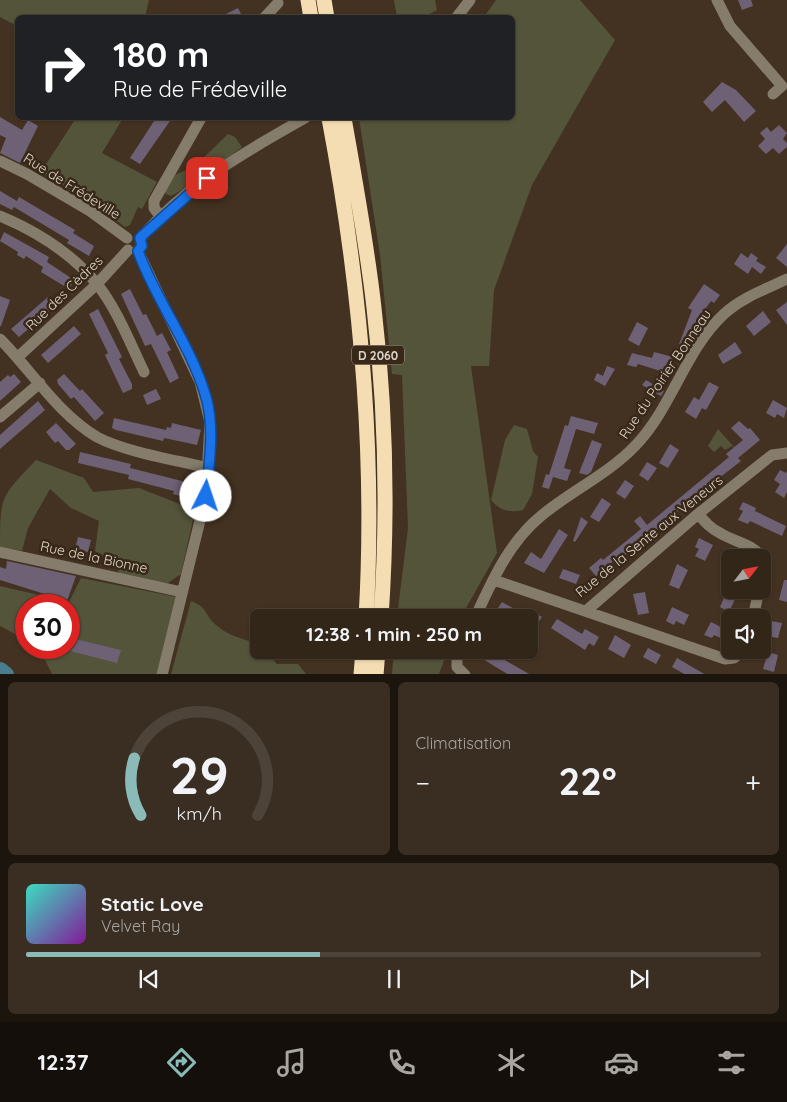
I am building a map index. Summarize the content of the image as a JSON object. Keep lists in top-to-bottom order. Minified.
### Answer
{"streets":{"highway":["D 2060"],"street":["Rue de Frédeville","Rue des Cèdres","Rue du Poirier Bonneau","Rue de la Sente aux Veneurs","Rue de la Bionne"]},"crossings":[["Rue de Frédeville","Rue des Cèdres"],["Rue du Poirier Bonneau","Rue de la Sente aux Veneurs"]],"north":"top right","page":{"turn":["180 m","Rue de Frédeville"],"limit":"30","trip":"12:38 · 1 min · 250 m","tile":"Climatisation","heat":["−","22°","+"],"song":["Static Love","Velvet Ray"],"tabs":"12:37","gauge":["29","km/h"]}}
